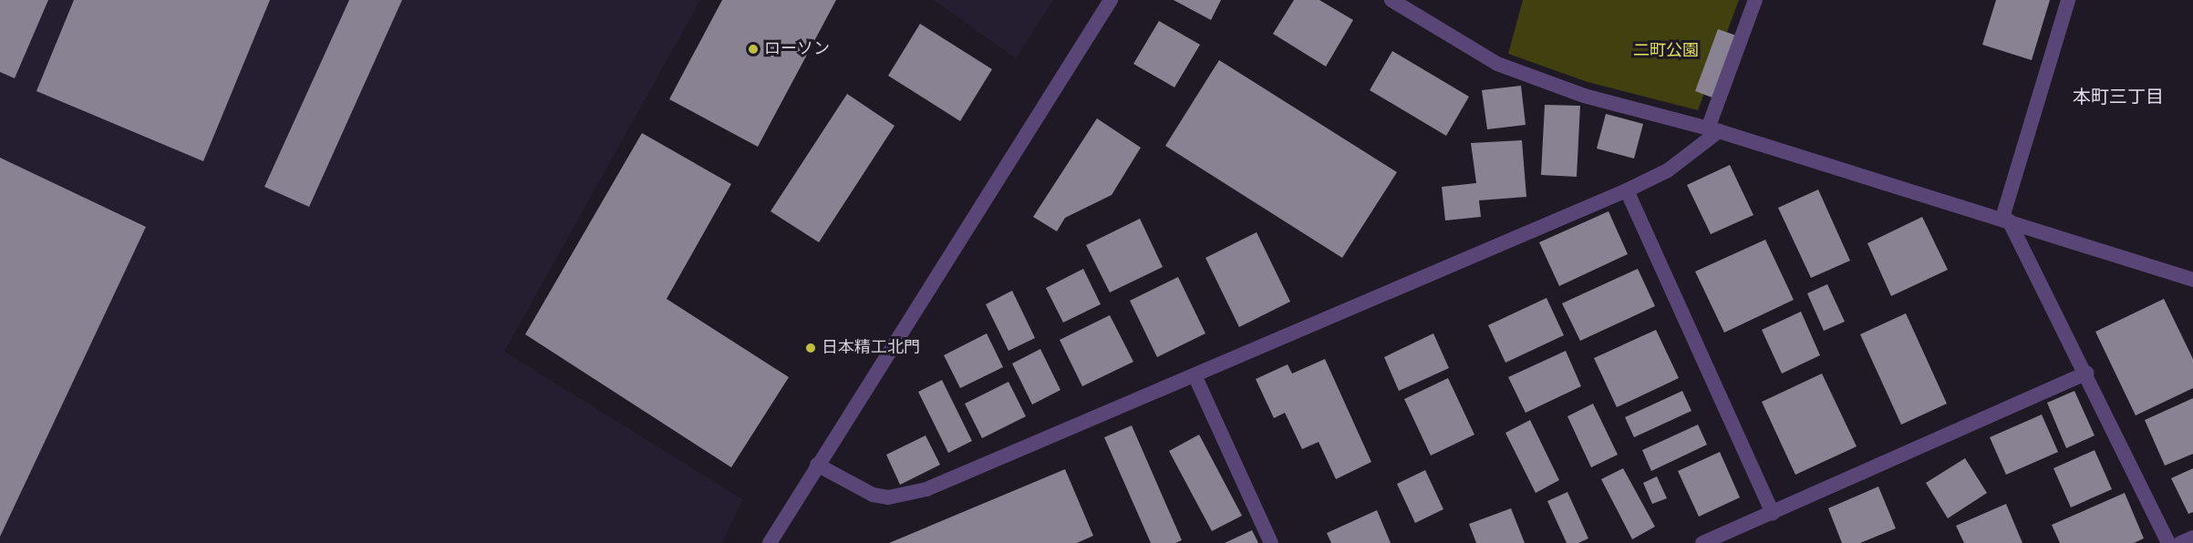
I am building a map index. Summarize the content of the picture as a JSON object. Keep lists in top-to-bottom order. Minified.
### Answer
{"districts":["本町三丁目"],"parks":["二町公園"],"places":["ローソン","日本精工北門"]}
